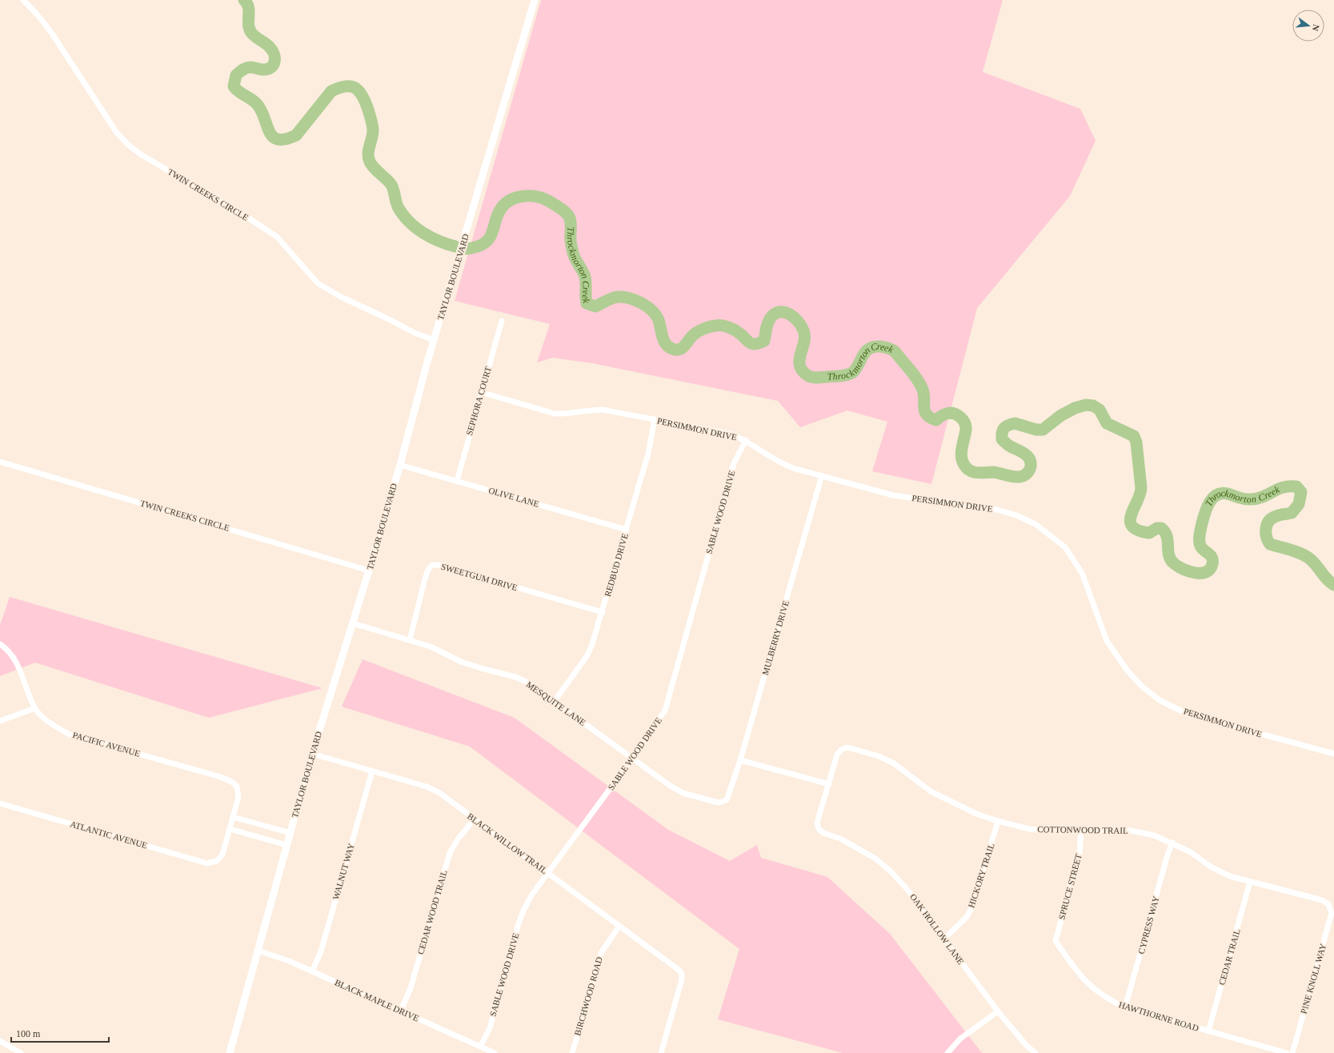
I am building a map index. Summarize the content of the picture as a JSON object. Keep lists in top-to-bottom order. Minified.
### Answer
{"streets":{"street":["TWIN CREEKS CIRCLE","TAYLOR BOULEVARD","SEPHORA COURT","PERSIMMON DRIVE","OLIVE LANE","SABLE WOOD DRIVE","REDBUD DRIVE","SWEETGUM DRIVE","MULBERRY DRIVE","MESQUITE LANE","PACIFIC AVENUE","COTTONWOOD TRAIL","ATLANTIC AVENUE","BLACK WILLOW TRAIL","WALNUT WAY","HICKORY TRAIL","SPRUCE STREET","CEDAR WOOD TRAIL","CYPRESS WAY","OAK HOLLOW LANE","CEDAR TRAIL","PINE KNOLL WAY","BIRCHWOOD ROAD","BLACK MAPLE DRIVE","HAWTHORNE ROAD"]},"crossings":[["TWIN CREEKS CIRCLE","TAYLOR BOULEVARD"],["TAYLOR BOULEVARD","OLIVE LANE"],["TAYLOR BOULEVARD","MESQUITE LANE"],["TAYLOR BOULEVARD","BLACK WILLOW TRAIL"],["TAYLOR BOULEVARD","BLACK MAPLE DRIVE"],["SEPHORA COURT","PERSIMMON DRIVE"],["SEPHORA COURT","OLIVE LANE"],["PERSIMMON DRIVE","SABLE WOOD DRIVE"],["PERSIMMON DRIVE","REDBUD DRIVE"],["PERSIMMON DRIVE","MULBERRY DRIVE"],["OLIVE LANE","REDBUD DRIVE"],["SABLE WOOD DRIVE","MESQUITE LANE"],["SABLE WOOD DRIVE","BLACK WILLOW TRAIL"],["SABLE WOOD DRIVE","BLACK MAPLE DRIVE"],["REDBUD DRIVE","SWEETGUM DRIVE"],["REDBUD DRIVE","MESQUITE LANE"],["SWEETGUM DRIVE","MESQUITE LANE"],["MULBERRY DRIVE","MESQUITE LANE"],["COTTONWOOD TRAIL","HICKORY TRAIL"],["COTTONWOOD TRAIL","SPRUCE STREET"],["COTTONWOOD TRAIL","CYPRESS WAY"],["COTTONWOOD TRAIL","OAK HOLLOW LANE"],["COTTONWOOD TRAIL","CEDAR TRAIL"],["COTTONWOOD TRAIL","PINE KNOLL WAY"],["BLACK WILLOW TRAIL","WALNUT WAY"],["BLACK WILLOW TRAIL","CEDAR WOOD TRAIL"],["BLACK WILLOW TRAIL","BIRCHWOOD ROAD"],["WALNUT WAY","BLACK MAPLE DRIVE"],["HICKORY TRAIL","OAK HOLLOW LANE"],["SPRUCE STREET","HAWTHORNE ROAD"],["CEDAR WOOD TRAIL","BLACK MAPLE DRIVE"],["CYPRESS WAY","HAWTHORNE ROAD"],["CEDAR TRAIL","HAWTHORNE ROAD"]],"water":["Throckmorton Creek"],"scale_bar":"100 m","north":"right"}
